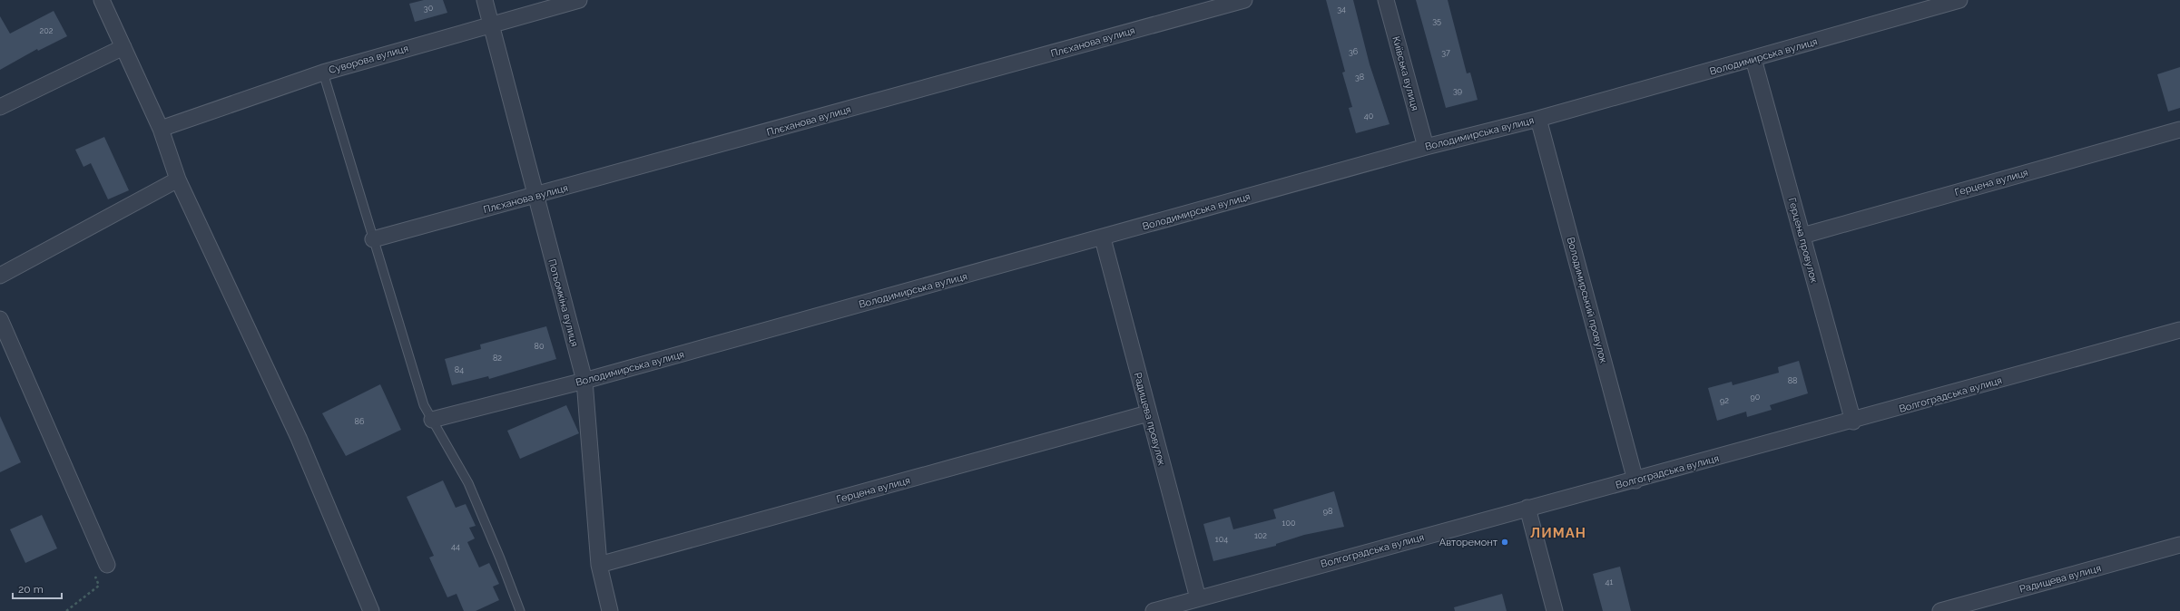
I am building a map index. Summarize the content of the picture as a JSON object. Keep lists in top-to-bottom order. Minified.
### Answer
{"streets":{"street":["Плєханова вулиця","Володимирська вулиця","Суворова вулиця","Київська вулиця","Герцена вулиця","Герцена провулок","Володимирський провулок","Потьомкіна вулиця","Волгоградська вулиця","Радищева провулок","Радищева вулиця"]},"crossings":[["Плєханова вулиця","Потьомкіна вулиця"],["Володимирська вулиця","Київська вулиця"],["Володимирська вулиця","Герцена провулок"],["Володимирська вулиця","Володимирський провулок"],["Володимирська вулиця","Потьомкіна вулиця"],["Володимирська вулиця","Радищева провулок"],["Суворова вулиця","Потьомкіна вулиця"],["Герцена вулиця","Герцена провулок"],["Герцена вулиця","Потьомкіна вулиця"],["Герцена вулиця","Радищева провулок"],["Герцена провулок","Волгоградська вулиця"],["Володимирський провулок","Волгоградська вулиця"],["Волгоградська вулиця","Радищева провулок"]],"districts":["ЛИМАН"],"places":["Авторемонт"],"house_numbers":["30","34","35","202","36","37","38","39","40","80","82","84","88","90","92","86","98","100","102","104","44","41"],"scale_bar":"20 m"}
